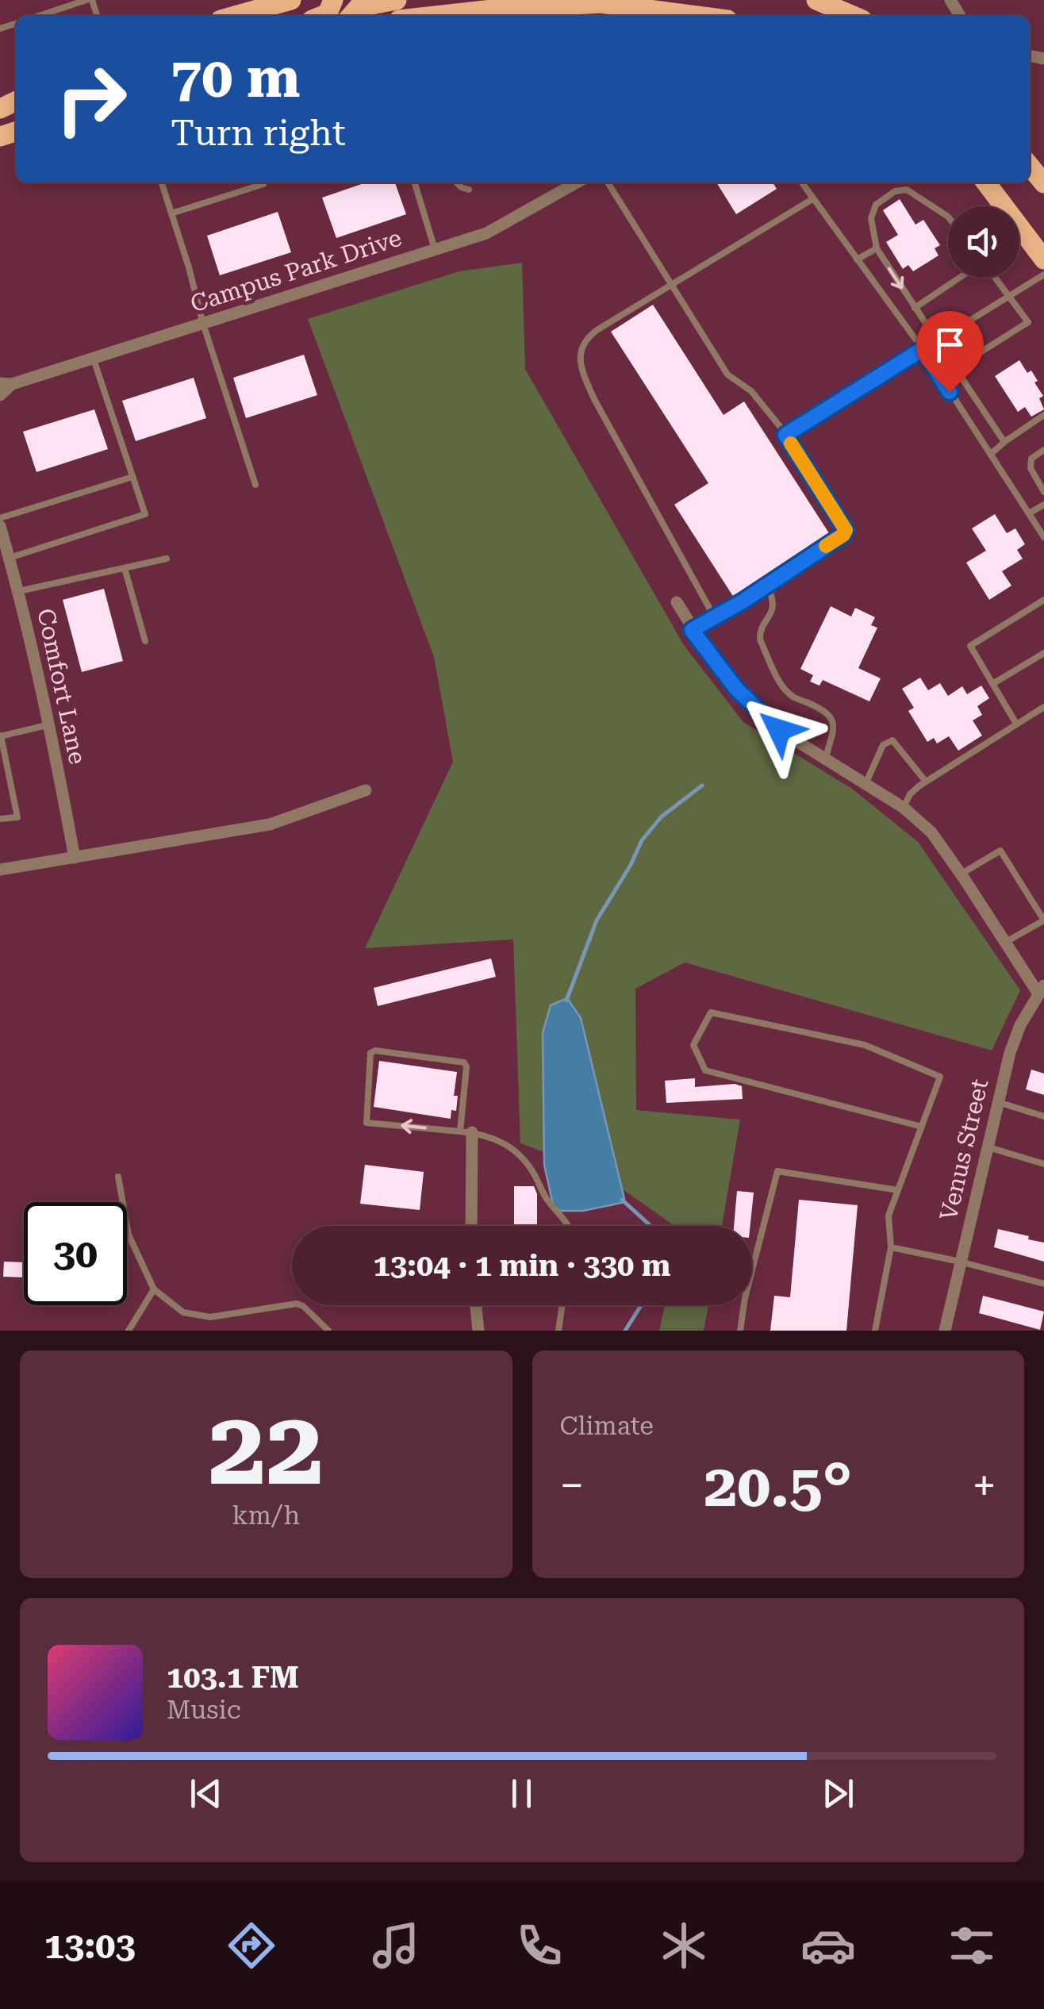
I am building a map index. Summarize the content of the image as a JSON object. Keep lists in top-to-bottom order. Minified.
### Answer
{"streets":{"street":["Campus Park Drive","Comfort Lane","Venus Street"]},"page":{"turn":["70 m","Turn right"],"limit":"30","trip":"13:04 · 1 min · 330 m","tile":[["22","km/h"],"Climate"],"heat":["−","20.5°","+"],"song":["103.1 FM","Music"],"tabs":"13:03"}}
